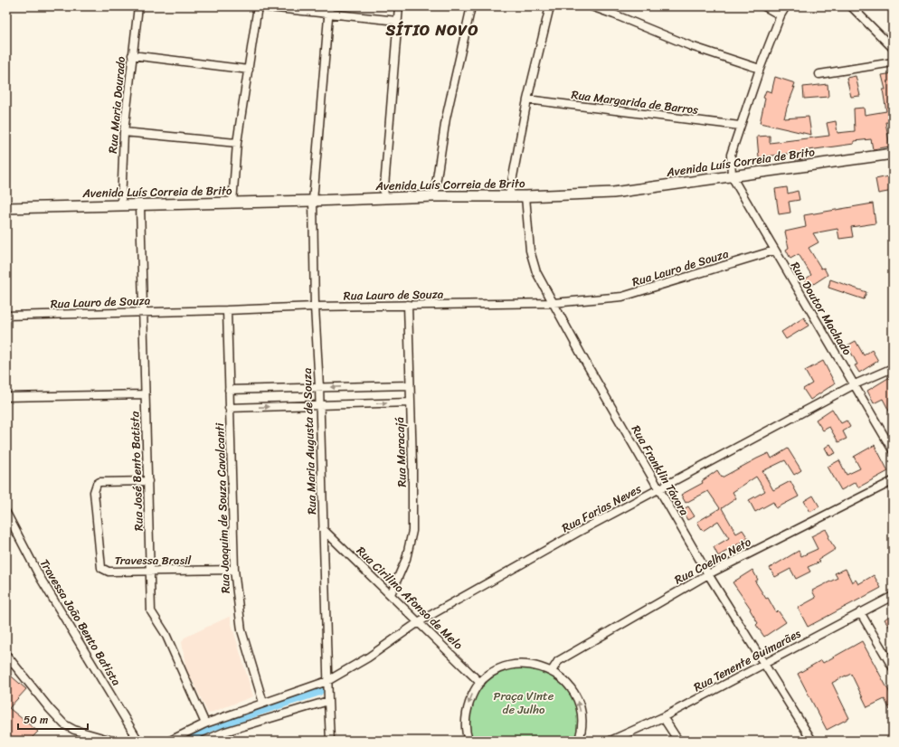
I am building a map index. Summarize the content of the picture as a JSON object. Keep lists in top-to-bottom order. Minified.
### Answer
{"streets":{"main road":["Avenida Luís Correia de Brito"],"street":["Rua Margarida de Barros","Rua Maria Dourado","Rua Lauro de Souza","Rua Doutor Machado","Rua Maria Augusta de Souza","Rua Maracajá","Rua Franklin Távora","Rua José Bento Batista","Rua Joaquim de Souza Cavalcanti","Rua Farias Neves","Travessa Brasil","Rua Coelho Neto","Rua Cirilino Afonso de Melo","Travessa João Bento Batista","Rua Tenente Guimarães"]},"crossings":[["Rua Maria Dourado","Avenida Luís Correia de Brito"],["Avenida Luís Correia de Brito","Rua Doutor Machado"],["Avenida Luís Correia de Brito","Rua Maria Augusta de Souza"],["Avenida Luís Correia de Brito","Rua Franklin Távora"],["Avenida Luís Correia de Brito","Rua José Bento Batista"],["Rua Lauro de Souza","Rua Doutor Machado"],["Rua Lauro de Souza","Rua Maria Augusta de Souza"],["Rua Lauro de Souza","Rua Maracajá"],["Rua Lauro de Souza","Rua Franklin Távora"],["Rua Lauro de Souza","Rua José Bento Batista"],["Rua Lauro de Souza","Rua Joaquim de Souza Cavalcanti"],["Rua Doutor Machado","Rua Farias Neves"],["Rua Maria Augusta de Souza","Rua Farias Neves"],["Rua Maria Augusta de Souza","Rua Cirilino Afonso de Melo"],["Rua Maracajá","Rua Cirilino Afonso de Melo"],["Rua Franklin Távora","Rua Farias Neves"],["Rua Franklin Távora","Rua Coelho Neto"],["Rua Franklin Távora","Rua Tenente Guimarães"],["Rua José Bento Batista","Rua Farias Neves"],["Rua José Bento Batista","Travessa Brasil"],["Rua Joaquim de Souza Cavalcanti","Rua Farias Neves"],["Rua Joaquim de Souza Cavalcanti","Travessa Brasil"],["Rua Farias Neves","Rua Cirilino Afonso de Melo"]],"districts":["SÍTIO NOVO"],"parks":["Praça Vinte de Julho"],"scale_bar":"50 m"}
